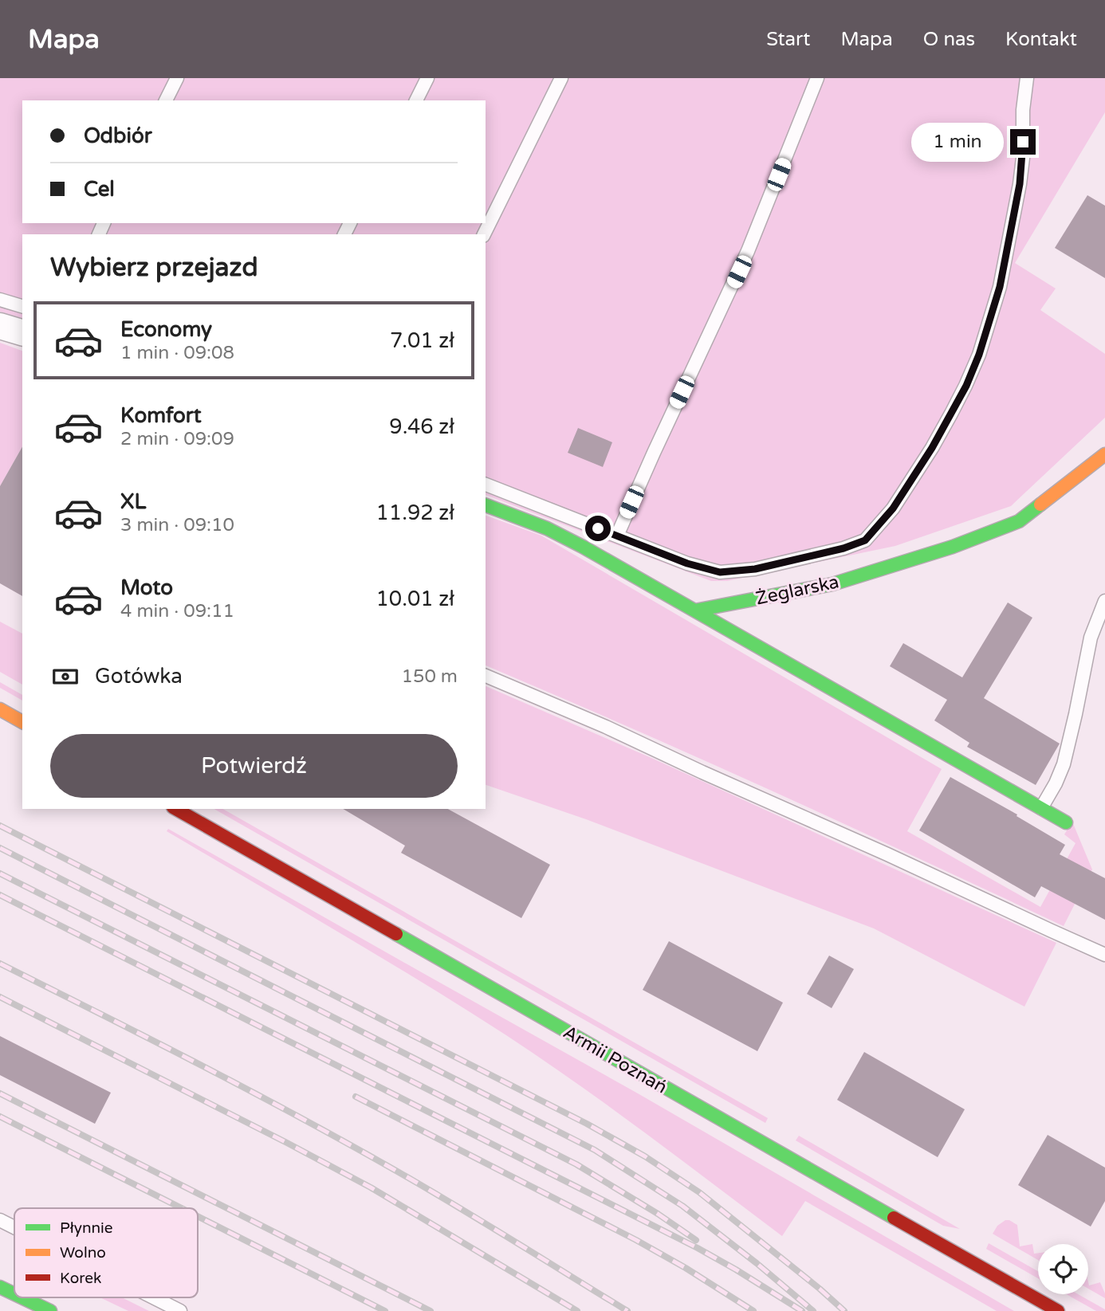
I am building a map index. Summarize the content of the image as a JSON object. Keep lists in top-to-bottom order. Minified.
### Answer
{"streets":{"street":["Żeglarska","Armii Poznań"]},"legend":["Płynnie","Wolno","Korek"],"page":{"header":"Mapa","nav":["Start","Mapa","O nas","Kontakt"],"banner":["Odbiór","Cel"],"bubble":"1 min","heading":"Wybierz przejazd","list":[{"name":"Economy","note":"1 min · 09:08","value":"7.01 zł"},{"name":"Komfort","note":"2 min · 09:09","value":"9.46 zł"},{"name":"XL","note":"3 min · 09:10","value":"11.92 zł"},{"name":"Moto","note":"4 min · 09:11","value":"10.01 zł"}],"pay":["Gotówka","150 m"],"buttons":"Potwierdź"}}
